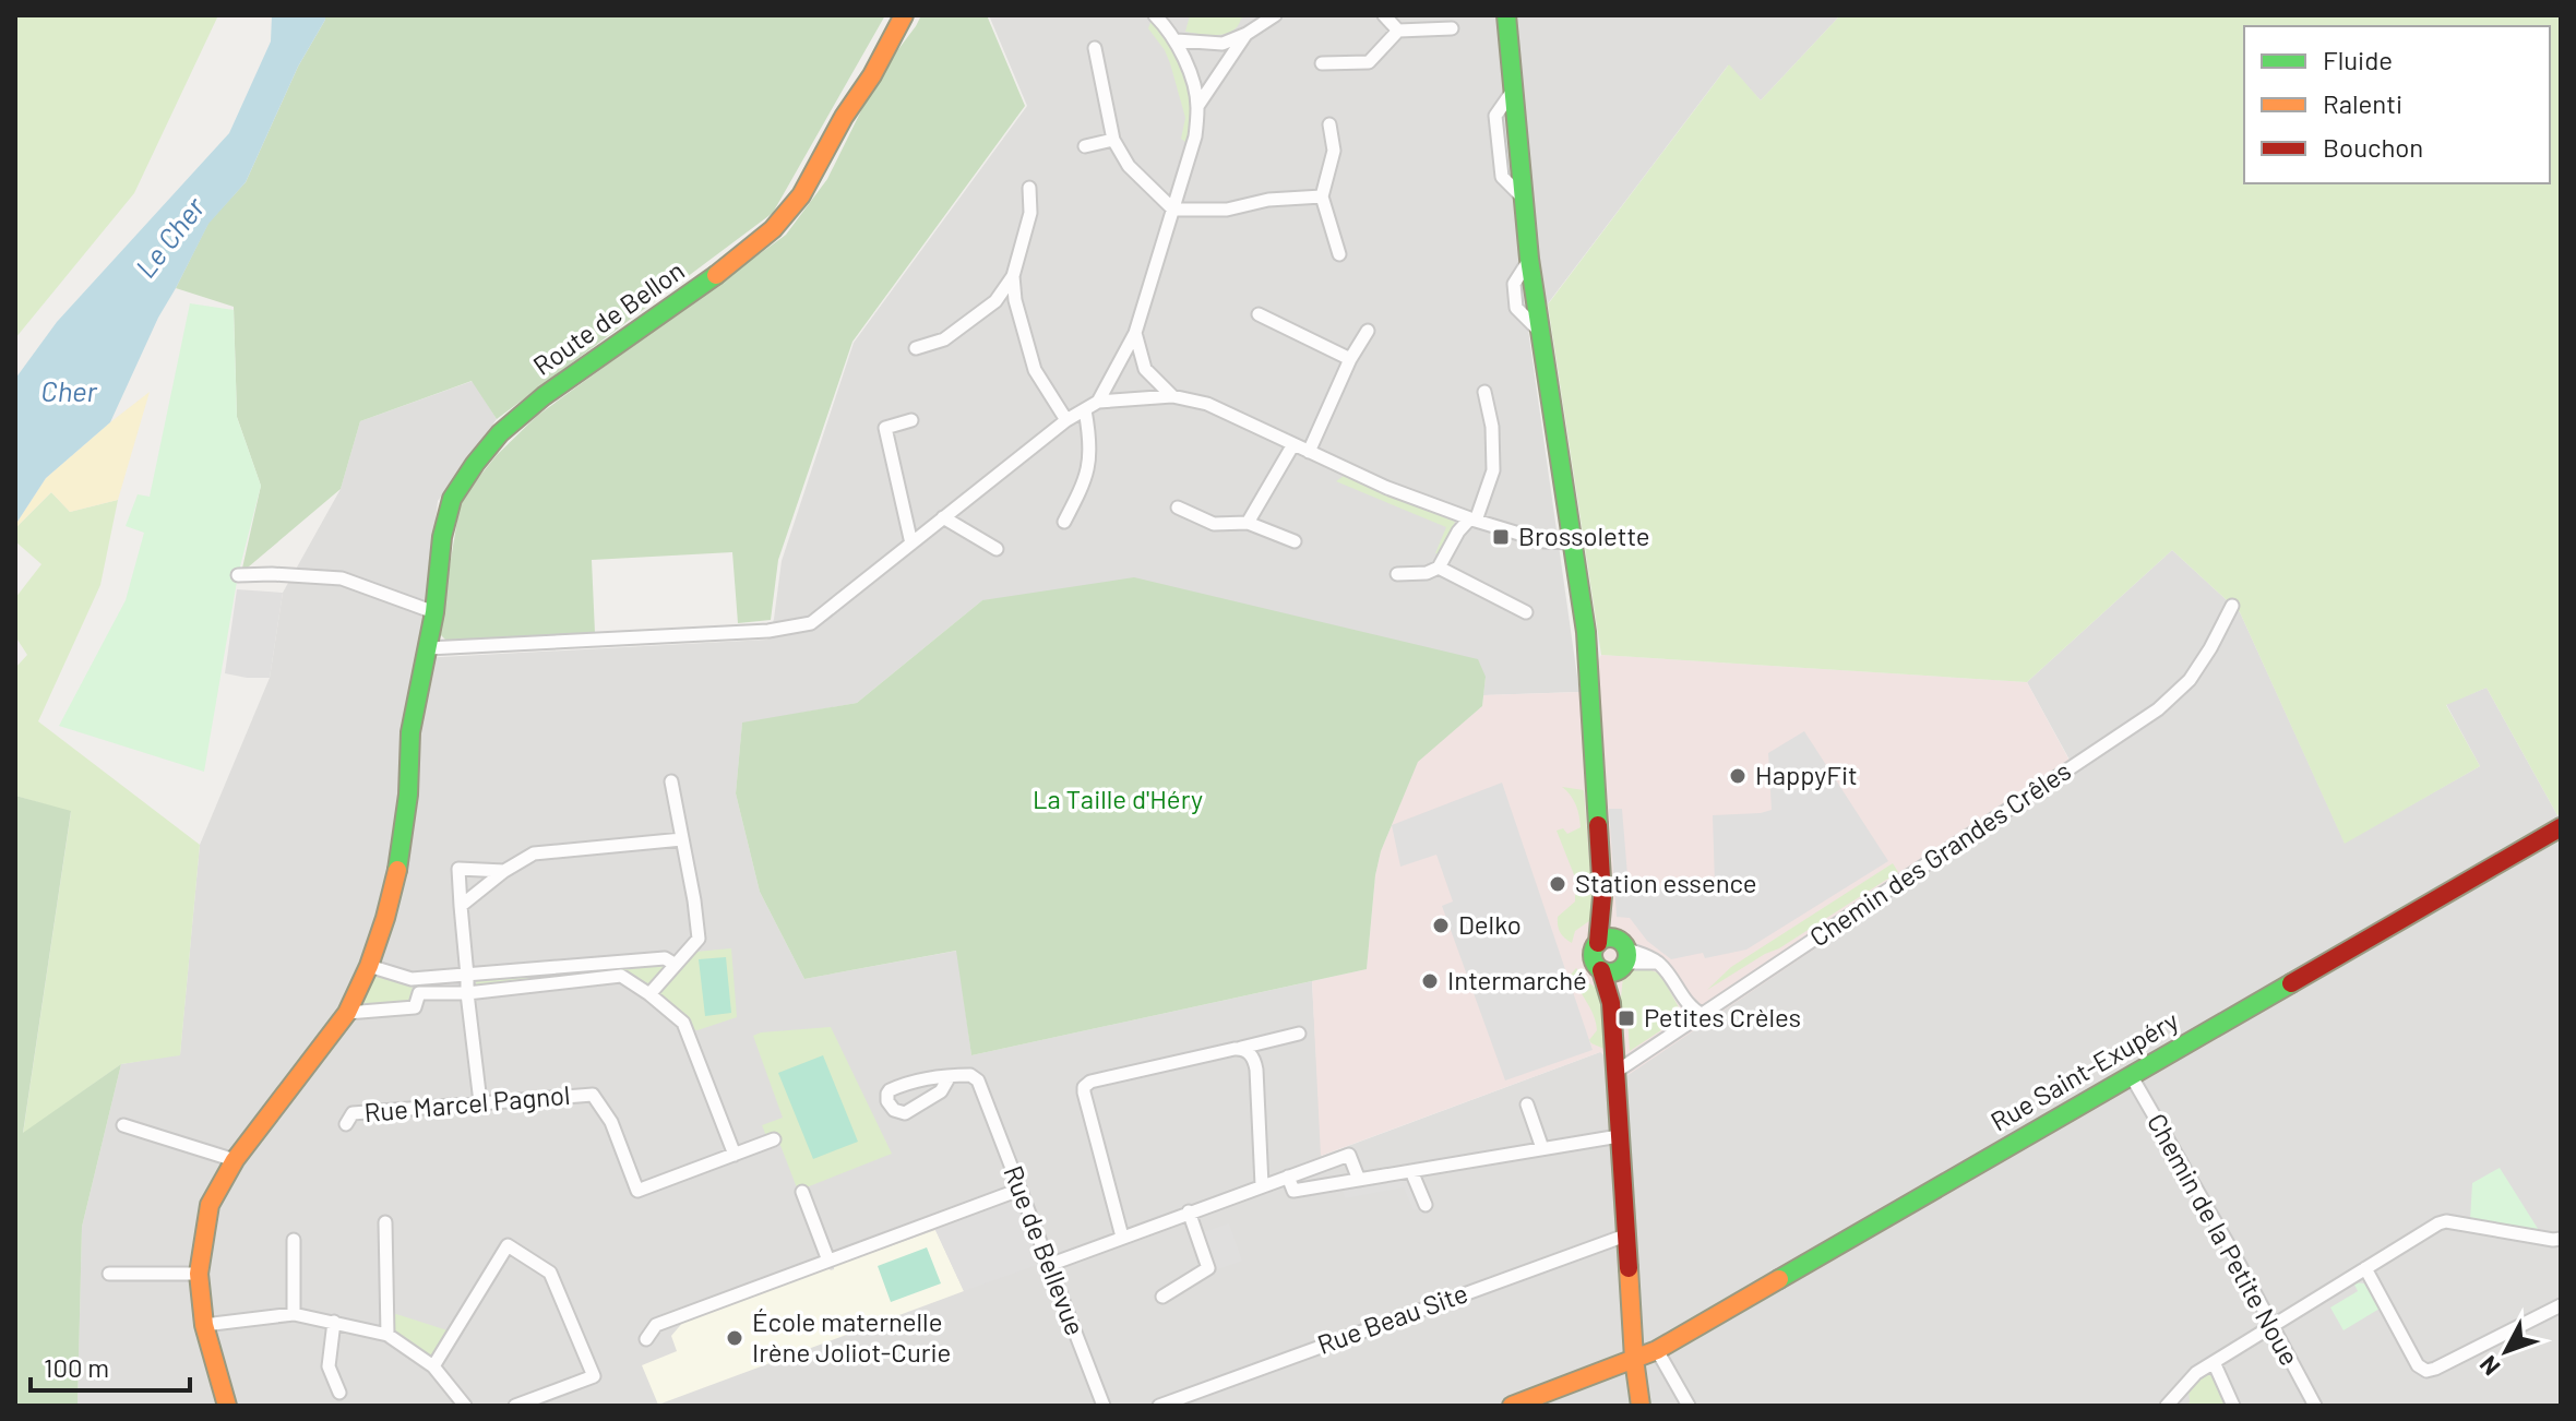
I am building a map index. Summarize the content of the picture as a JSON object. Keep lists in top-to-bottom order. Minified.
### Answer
{"streets":{"street":["Route de Bellon","Chemin des Grandes Crêles","Rue Saint-Exupéry","Rue Marcel Pagnol","Chemin de la Petite Noue","Rue de Bellevue","Rue Beau Site"]},"crossings":[["Rue Saint-Exupéry","Chemin de la Petite Noue"]],"water":["Le Cher","Cher"],"parks":["La Taille d'Héry"],"places":{"transit":["Brossolette","Petites Crèles"],"other":["HappyFit","Station essence","Delko","Intermarché","École maternelle Irène Joliot-Curie"]},"legend":["Fluide","Ralenti","Bouchon"],"scale_bar":"100 m","north":"bottom left"}
